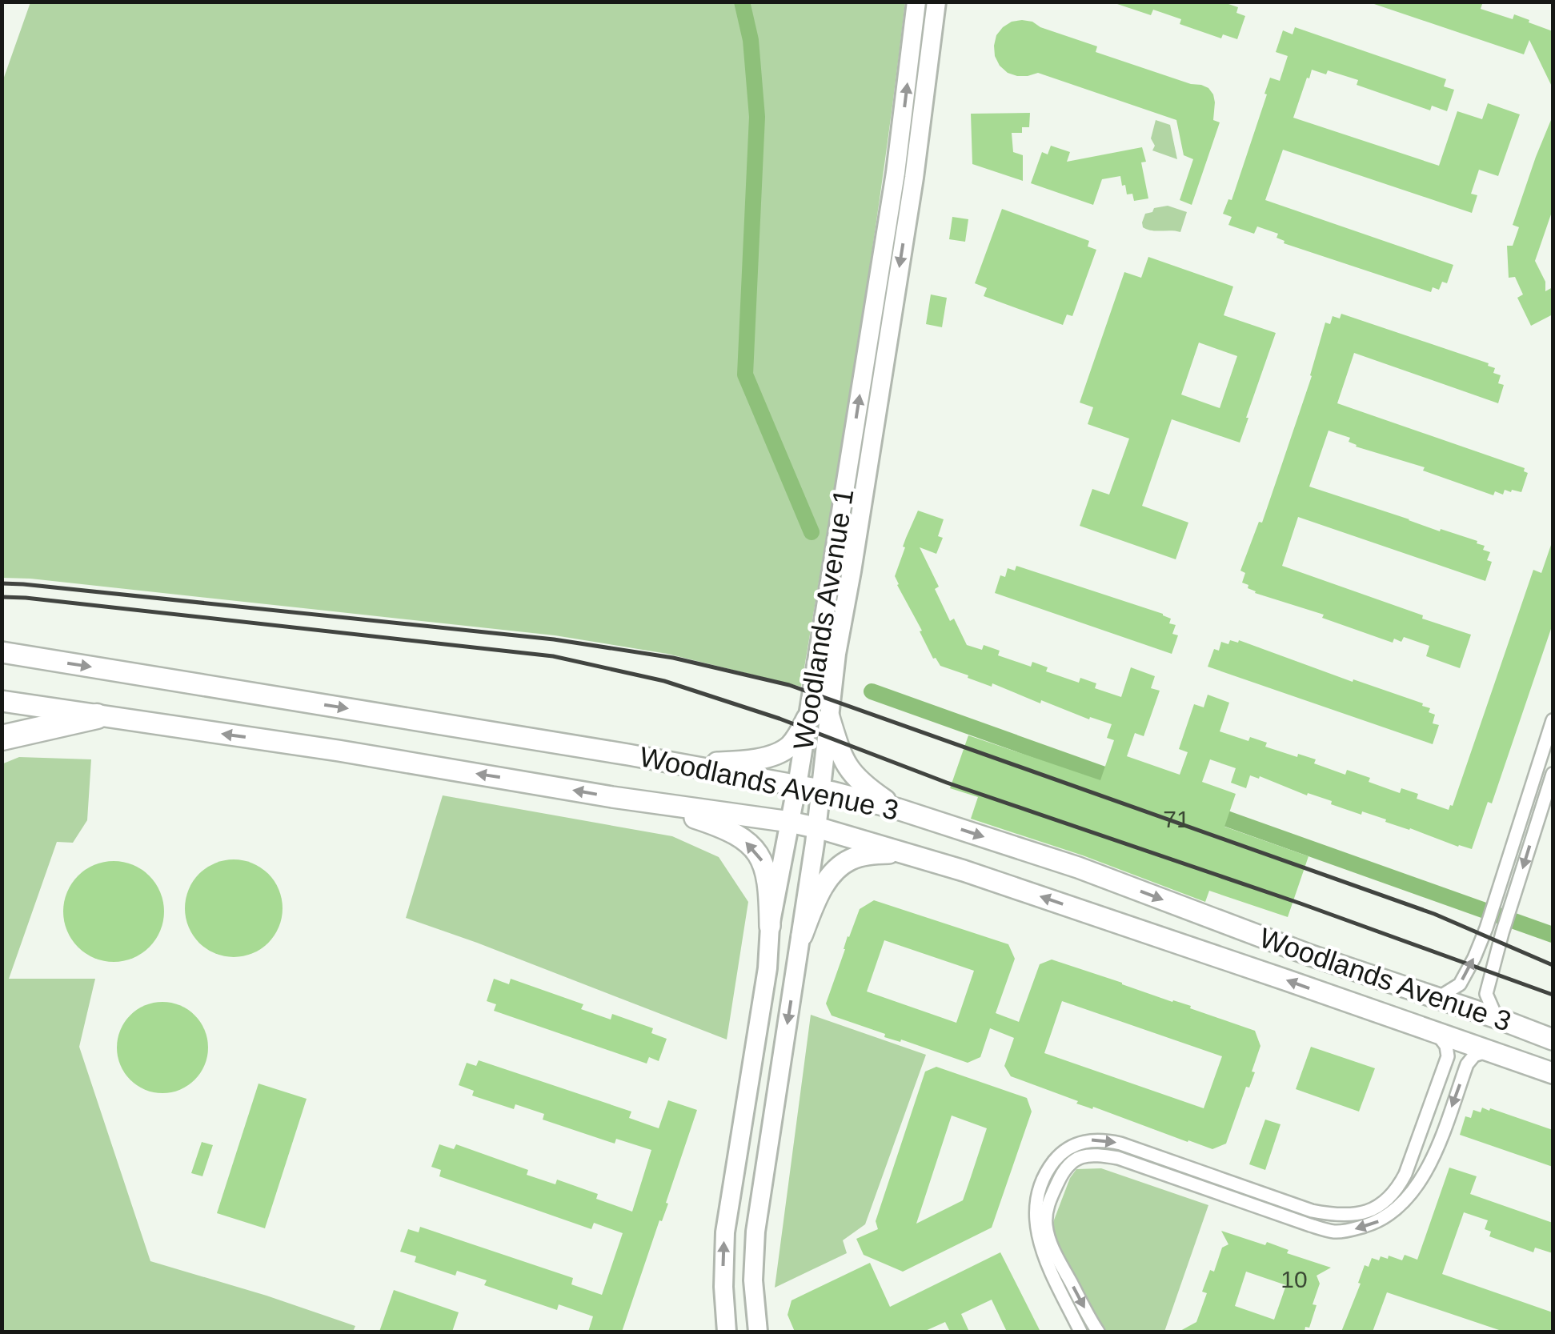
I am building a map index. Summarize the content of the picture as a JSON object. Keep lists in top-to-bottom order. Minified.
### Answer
{"streets":{"main road":["Woodlands Avenue 1","Woodlands Avenue 3"]},"crossings":[["Woodlands Avenue 1","Woodlands Avenue 3"]],"house_numbers":["71","10"]}
